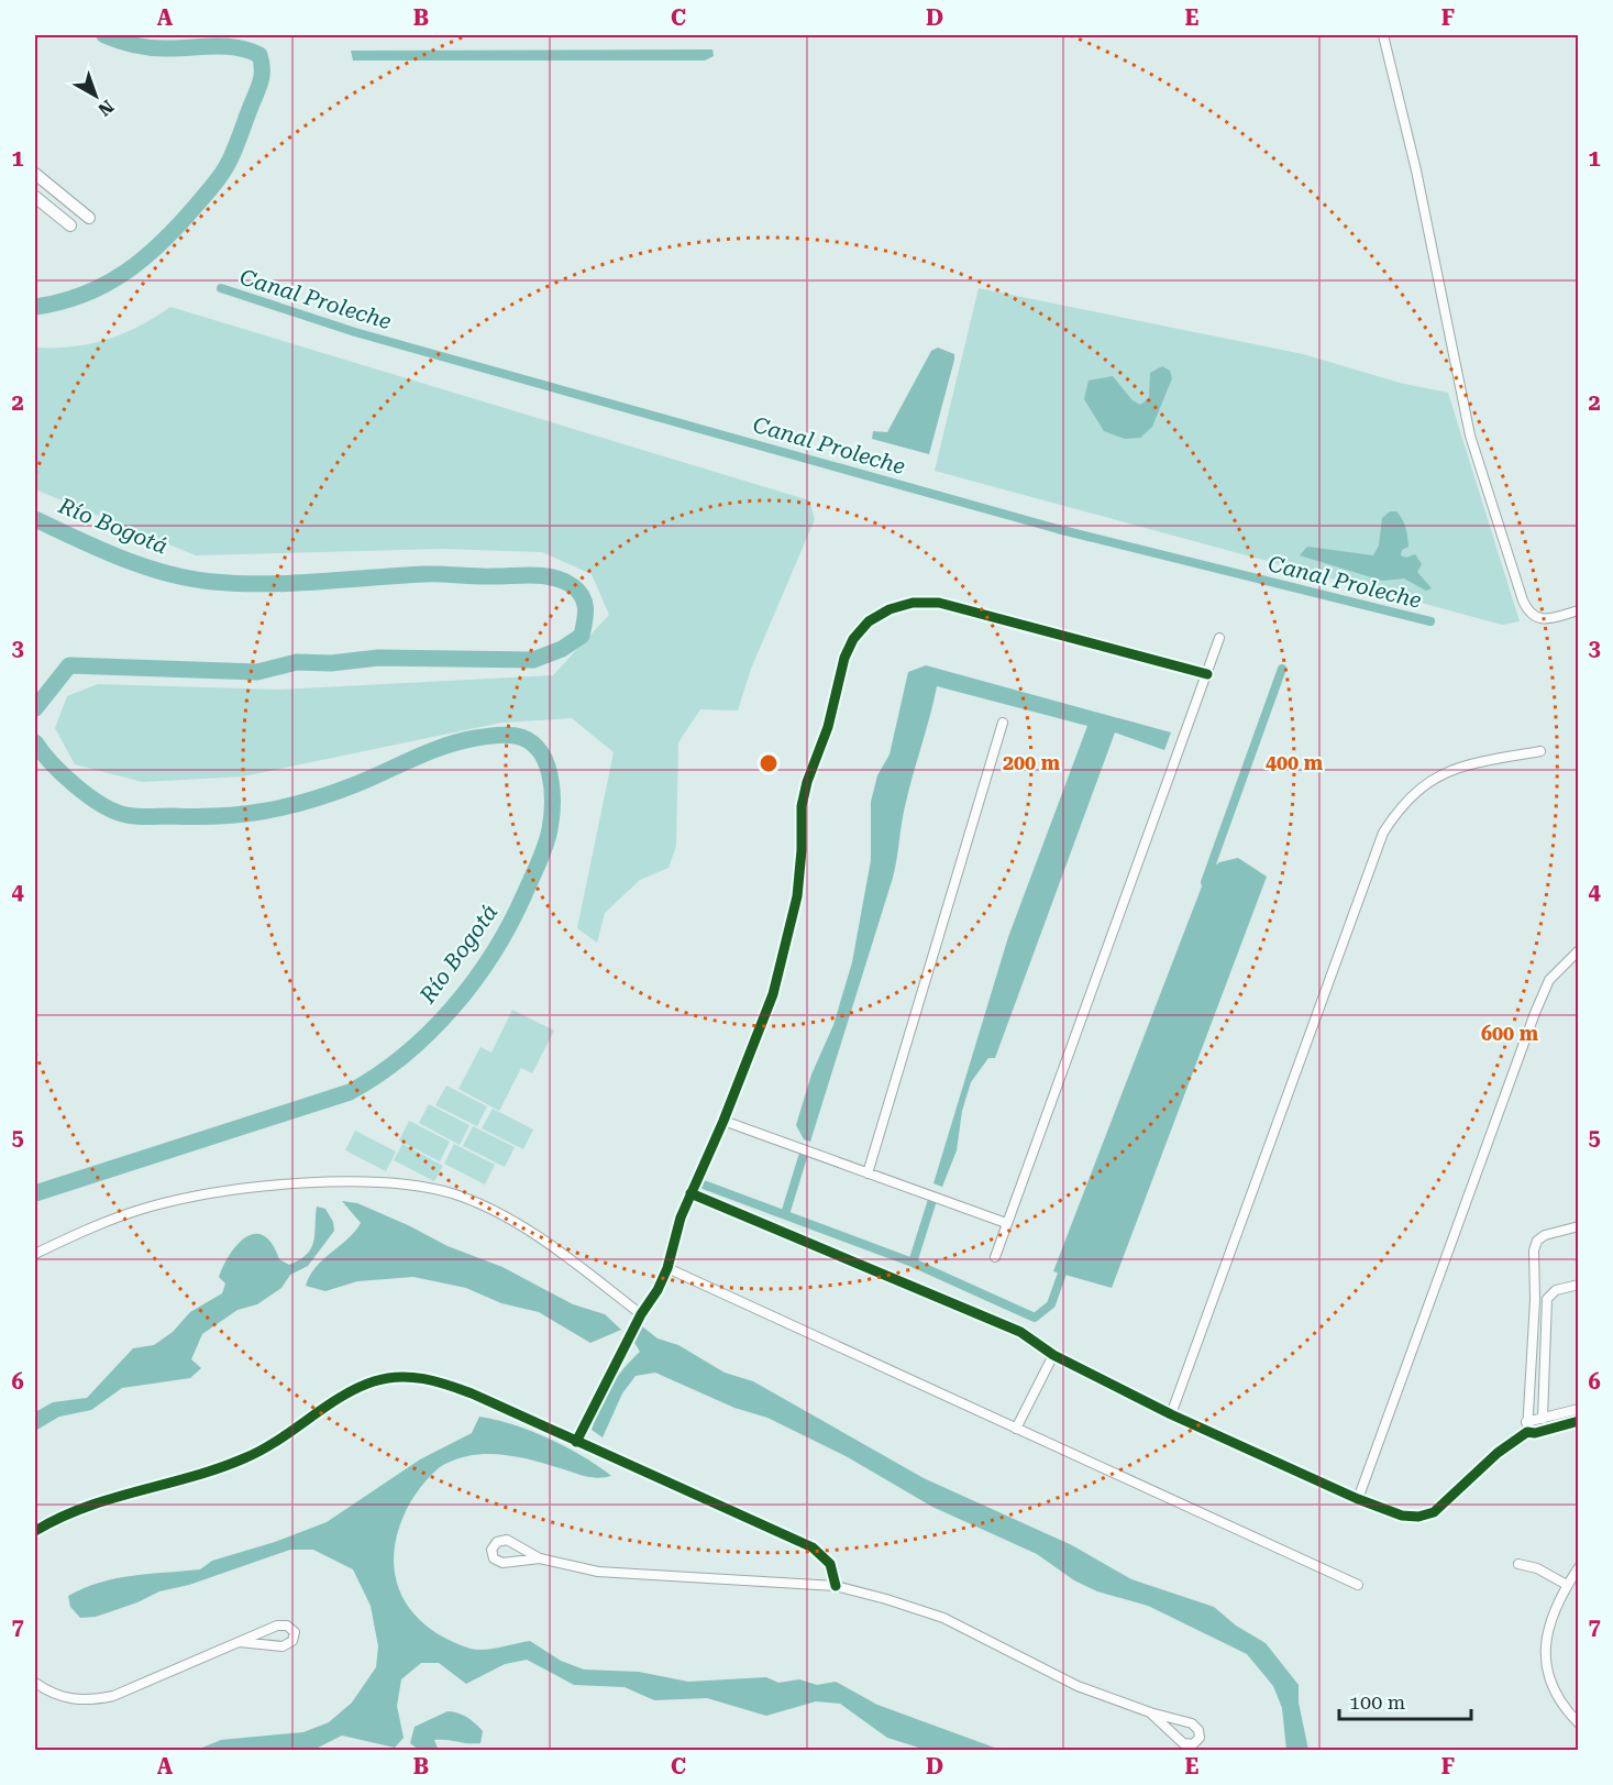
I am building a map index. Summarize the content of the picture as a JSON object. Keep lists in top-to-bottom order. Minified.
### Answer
{"water":["Canal Proleche","Río Bogotá"],"scale_bar":"100 m","north":"bottom right","grid":{"columns":["A","B","C","D","E","F"],"rows":["1","2","3","4","5","6","7"]},"rings":["200 m","400 m","600 m"]}
